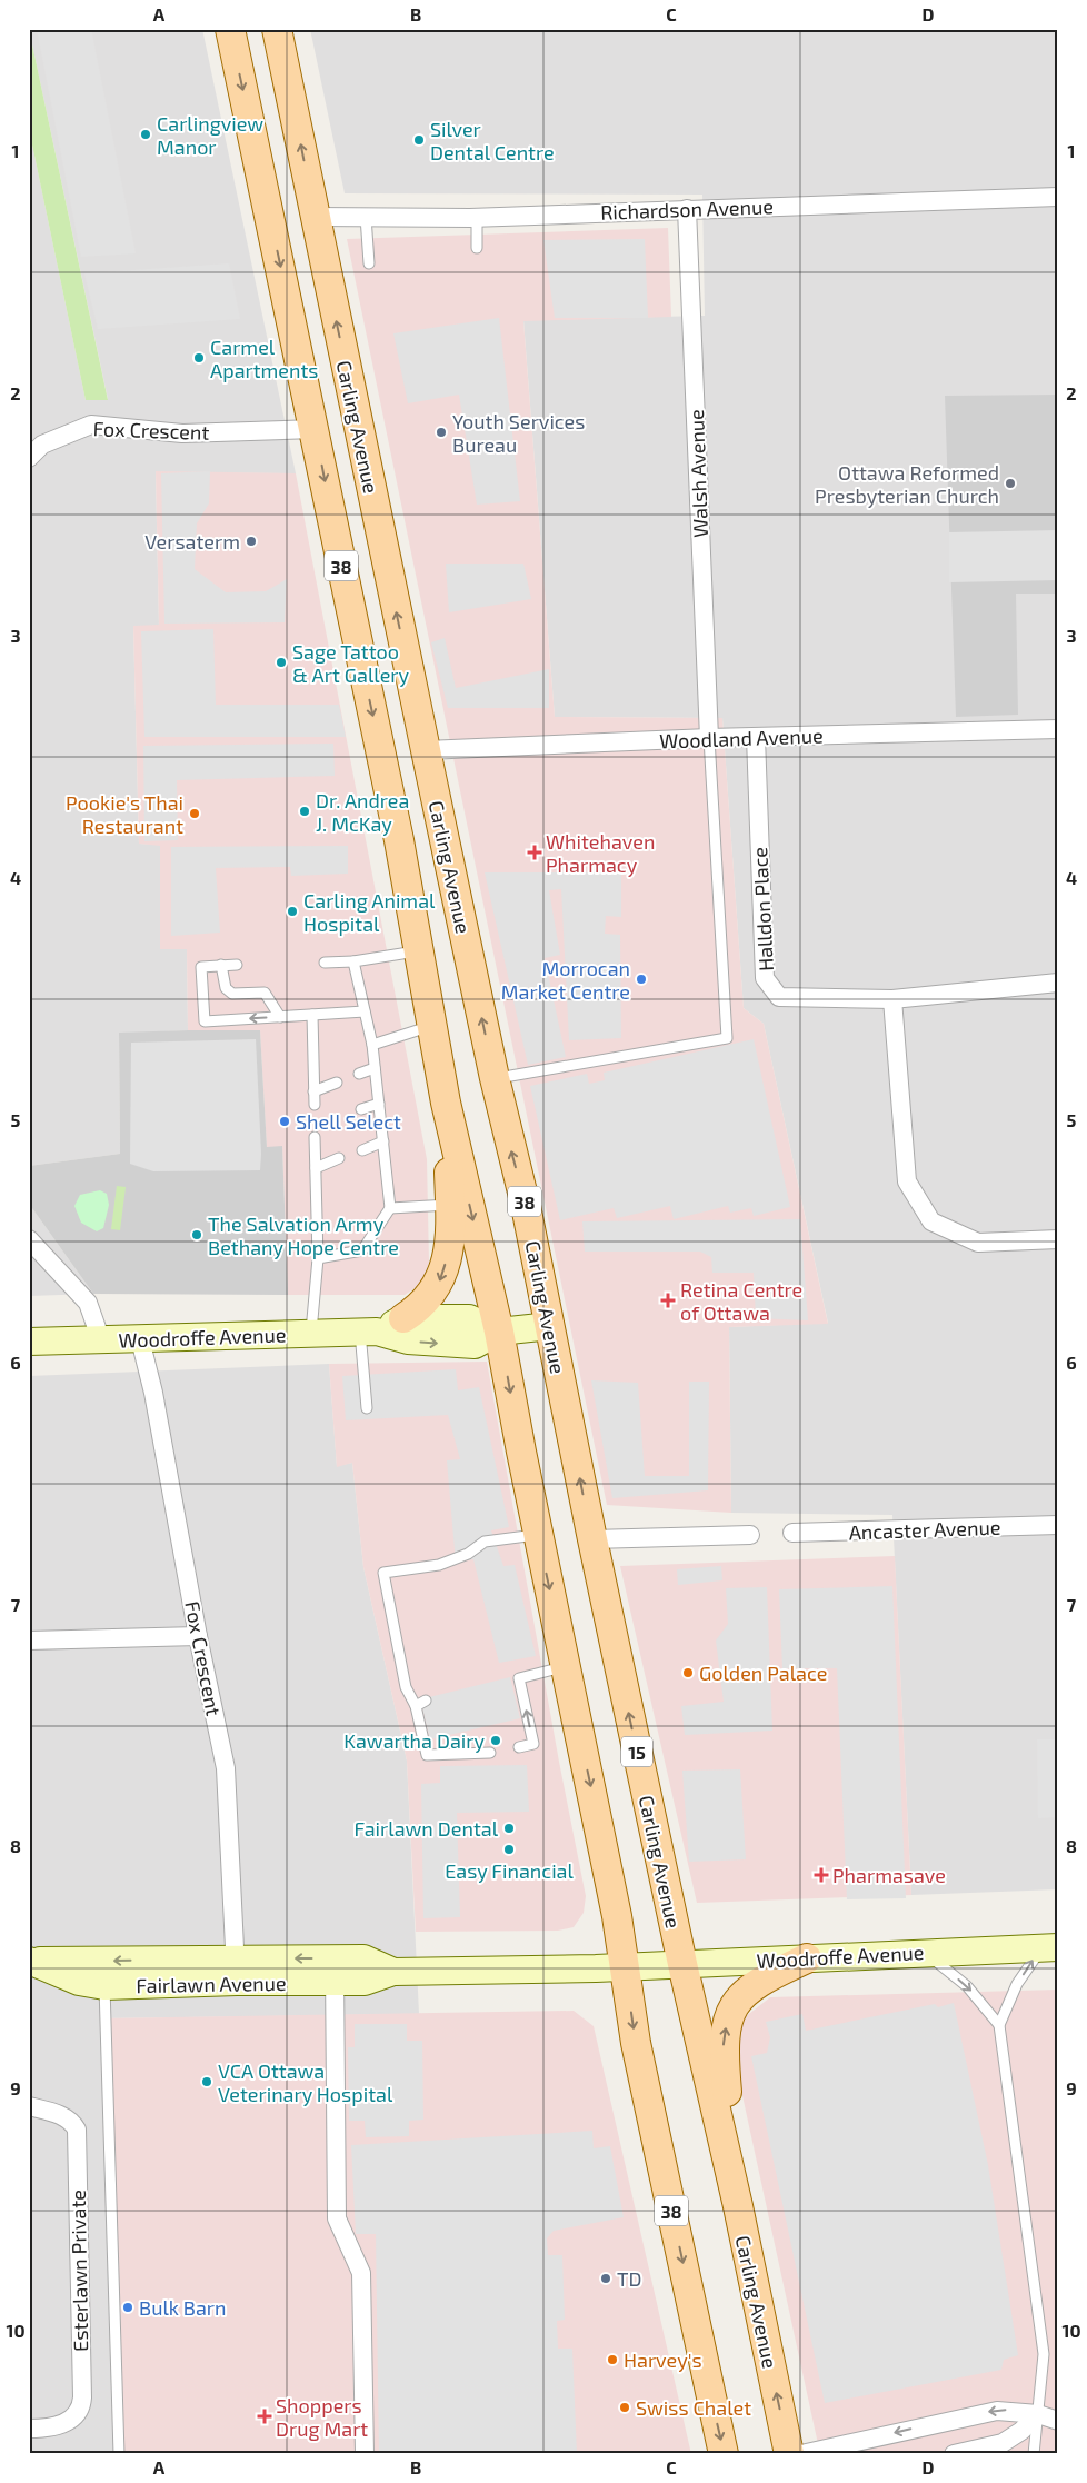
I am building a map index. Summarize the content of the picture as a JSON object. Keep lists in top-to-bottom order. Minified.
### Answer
{"streets":{"main road":["Carling Avenue","38","Woodroffe Avenue","15","Fairlawn Avenue"],"street":["Richardson Avenue","Fox Crescent","Walsh Avenue","Woodland Avenue","Halldon Place","Ancaster Avenue","Esterlawn Private"]},"crossings":[["Richardson Avenue","Carling Avenue"],["Richardson Avenue","Walsh Avenue"],["Carling Avenue","Woodland Avenue"],["Carling Avenue","Woodroffe Avenue"],["Fox Crescent","38"],["Fox Crescent","Woodroffe Avenue"],["Fox Crescent","Fairlawn Avenue"],["Walsh Avenue","Woodland Avenue"],["38","Woodroffe Avenue"],["38","Fairlawn Avenue"],["Woodland Avenue","Halldon Place"],["Woodroffe Avenue","Fairlawn Avenue"]],"places":{"other":["Carlingview Manor","Silver Dental Centre","Carmel Apartments","Youth Services Bureau","Ottawa Reformed Presbyterian Church","Versaterm","Sage Tattoo & Art Gallery","Dr. Andrea J. McKay","Pookie's Thai Restaurant","Carling Animal Hospital","Morrocan Market Centre","Shell Select","The Salvation Army Bethany Hope Centre","Golden Palace","Kawartha Dairy","Fairlawn Dental","Easy Financial","VCA Ottawa Veterinary Hospital","TD","Bulk Barn","Harvey's","Swiss Chalet"],"health":["Whitehaven Pharmacy","Retina Centre of Ottawa","Pharmasave","Shoppers Drug Mart"]},"grid":{"columns":["A","B","C","D"],"rows":["1","2","3","4","5","6","7","8","9","10"]}}
